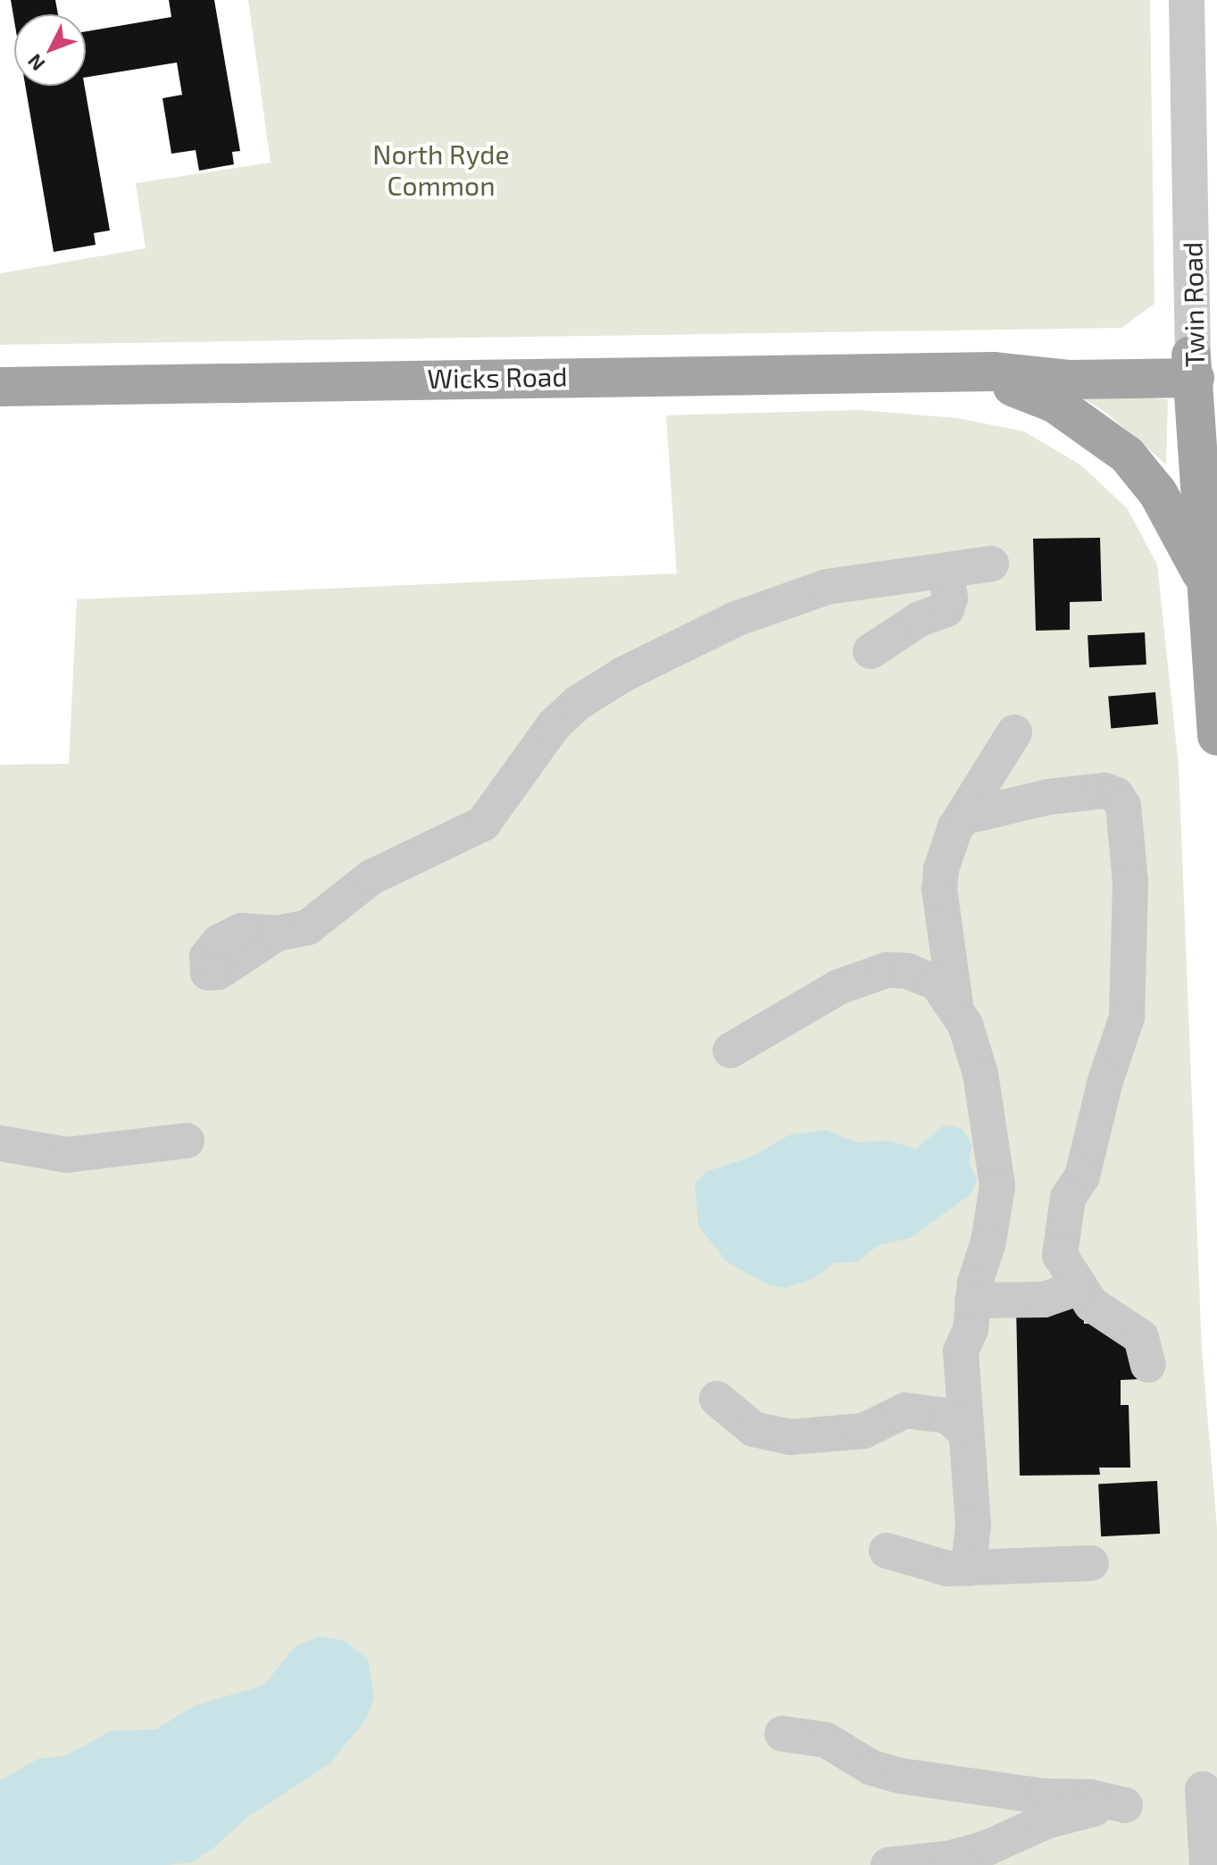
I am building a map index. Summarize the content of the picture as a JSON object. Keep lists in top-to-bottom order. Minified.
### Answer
{"streets":{"main road":["Twin Road","Wicks Road"]},"crossings":[["Twin Road","Wicks Road"]],"parks":["North Ryde Common"],"north":"bottom left"}
